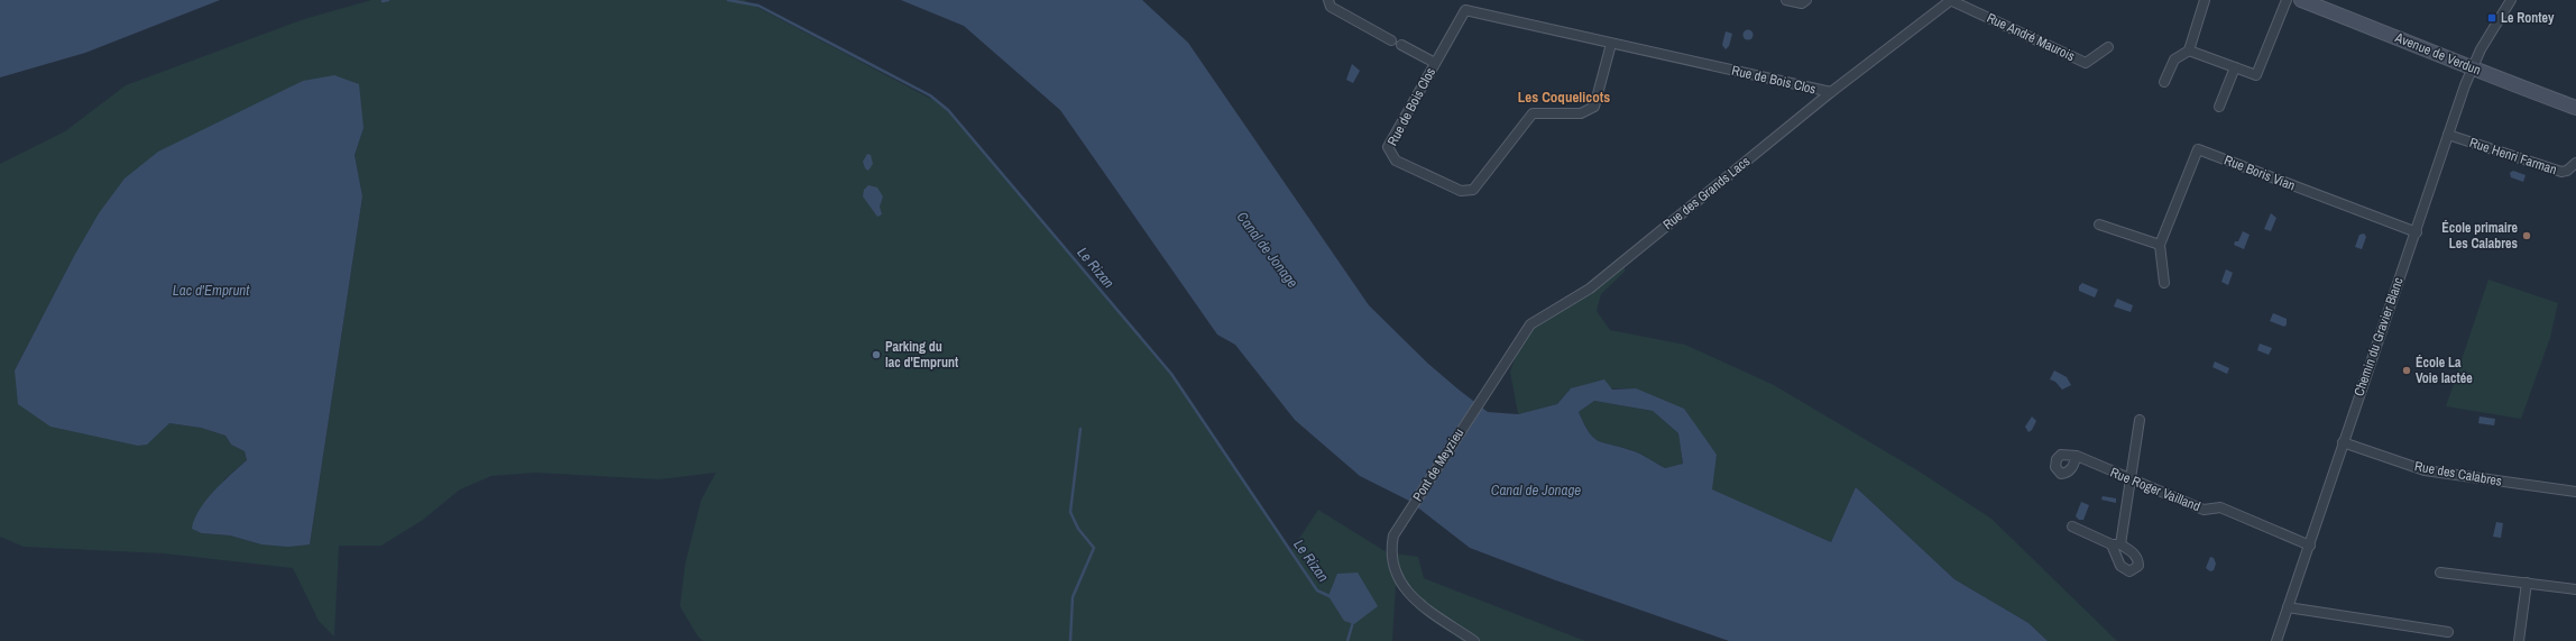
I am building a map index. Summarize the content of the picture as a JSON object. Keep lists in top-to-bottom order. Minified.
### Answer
{"streets":{"main road":["Avenue de Verdun"],"street":["Rue André Maurois","Rue de Bois Clos","Rue Henri Farman","Rue Boris Vian","Rue des Grands Lacs","Chemin du Gravier Blanc","Pont de Meyzieu","Rue des Calabres","Rue Roger Vailland"]},"crossings":[["Rue André Maurois","Rue des Grands Lacs"],["Avenue de Verdun","Chemin du Gravier Blanc"],["Rue de Bois Clos","Rue des Grands Lacs"],["Rue Henri Farman","Chemin du Gravier Blanc"],["Rue Boris Vian","Chemin du Gravier Blanc"],["Rue des Grands Lacs","Pont de Meyzieu"],["Chemin du Gravier Blanc","Rue des Calabres"],["Chemin du Gravier Blanc","Rue Roger Vailland"]],"districts":["Les Coquelicots"],"water":["Canal de Jonage","Le Rizan","Lac d'Emprunt"],"places":{"transit":["Le Rontey"],"other":["École primaire Les Calabres","Parking du lac d'Emprunt","École La Voie lactée"]}}
